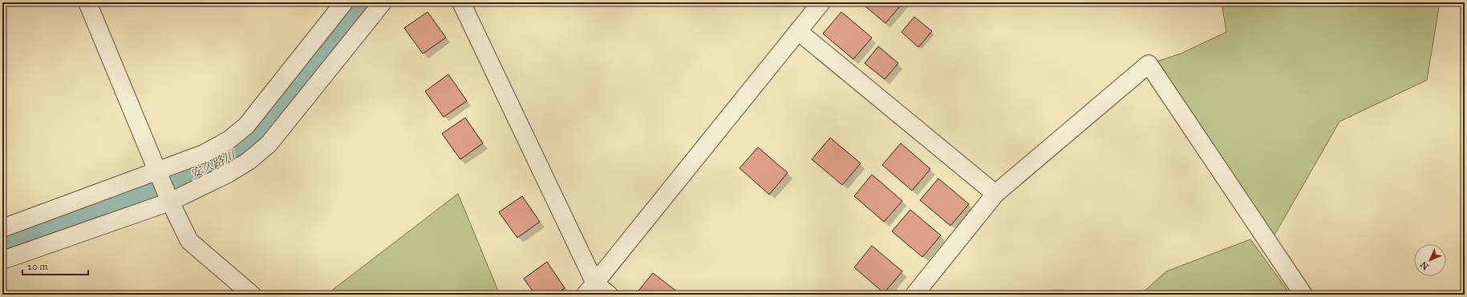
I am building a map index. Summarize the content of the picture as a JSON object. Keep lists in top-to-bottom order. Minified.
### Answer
{"water":["安久路川"],"scale_bar":"20 m","north":"bottom left"}
